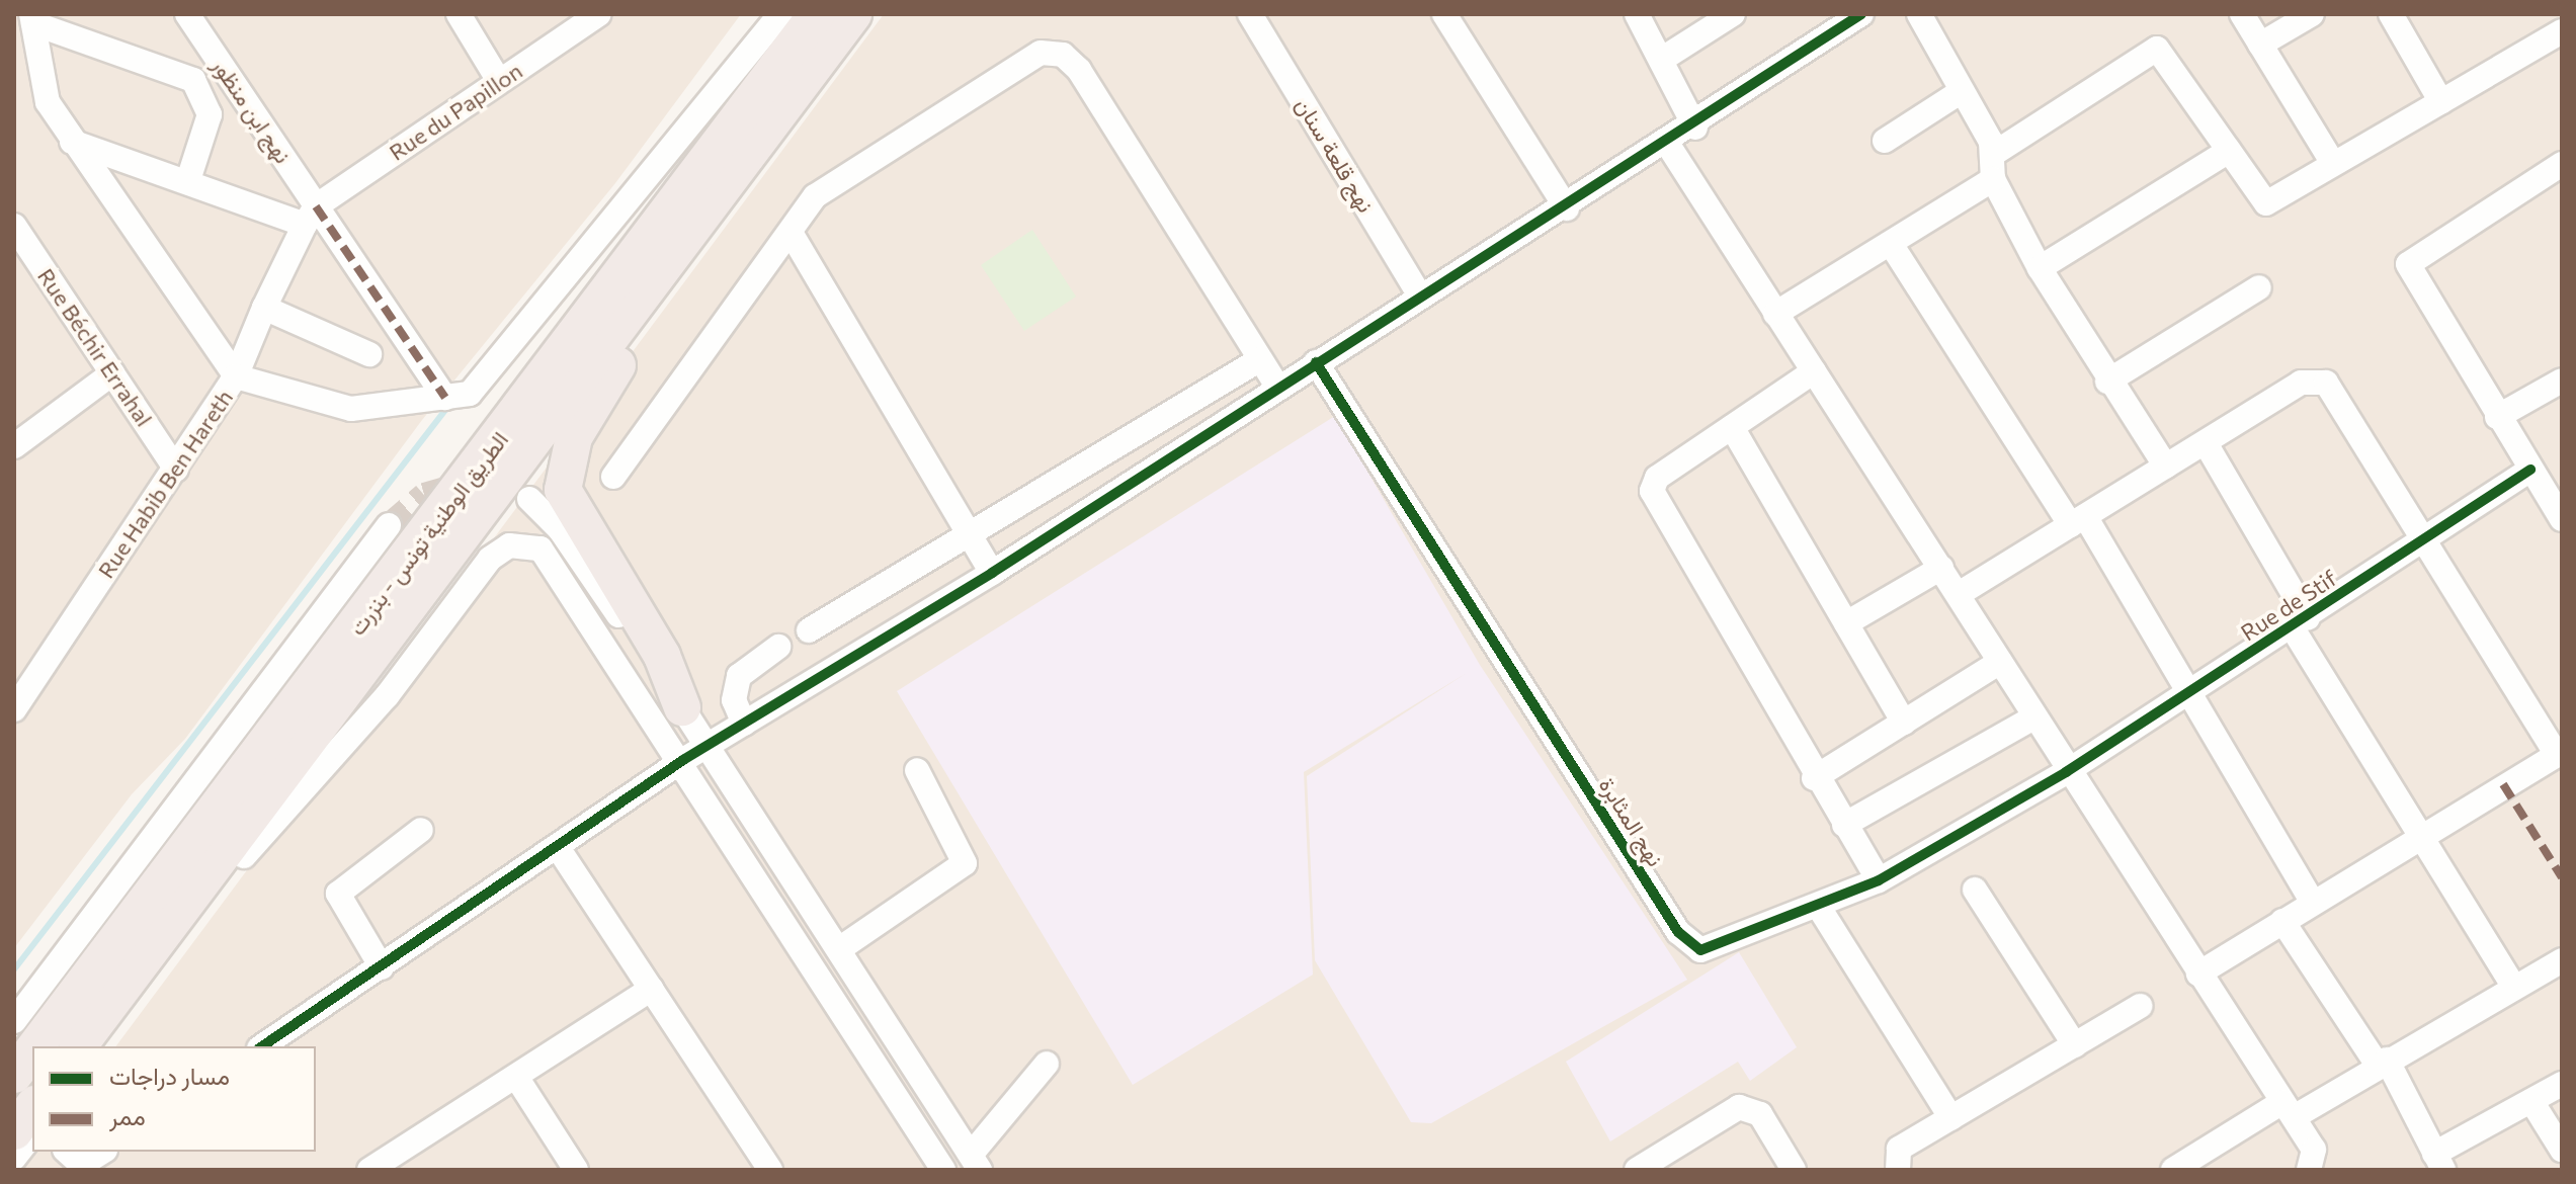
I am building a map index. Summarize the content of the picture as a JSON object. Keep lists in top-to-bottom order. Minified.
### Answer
{"streets":{"highway":["الطريق الوطنية تونس - بنزرت"],"street":["نهج ابن منظور","Rue du Papillon","نهج قلعة سنان","Rue Béchir Errahal","Rue Habib Ben Hareth","Rue de Stif","نهج المثابرة"]},"crossings":[["نهج ابن منظور","Rue du Papillon"],["نهج ابن منظور","Rue Habib Ben Hareth"],["Rue Béchir Errahal","Rue Habib Ben Hareth"],["Rue de Stif","نهج المثابرة"]],"legend":["مسار دراجات","ممر"]}
